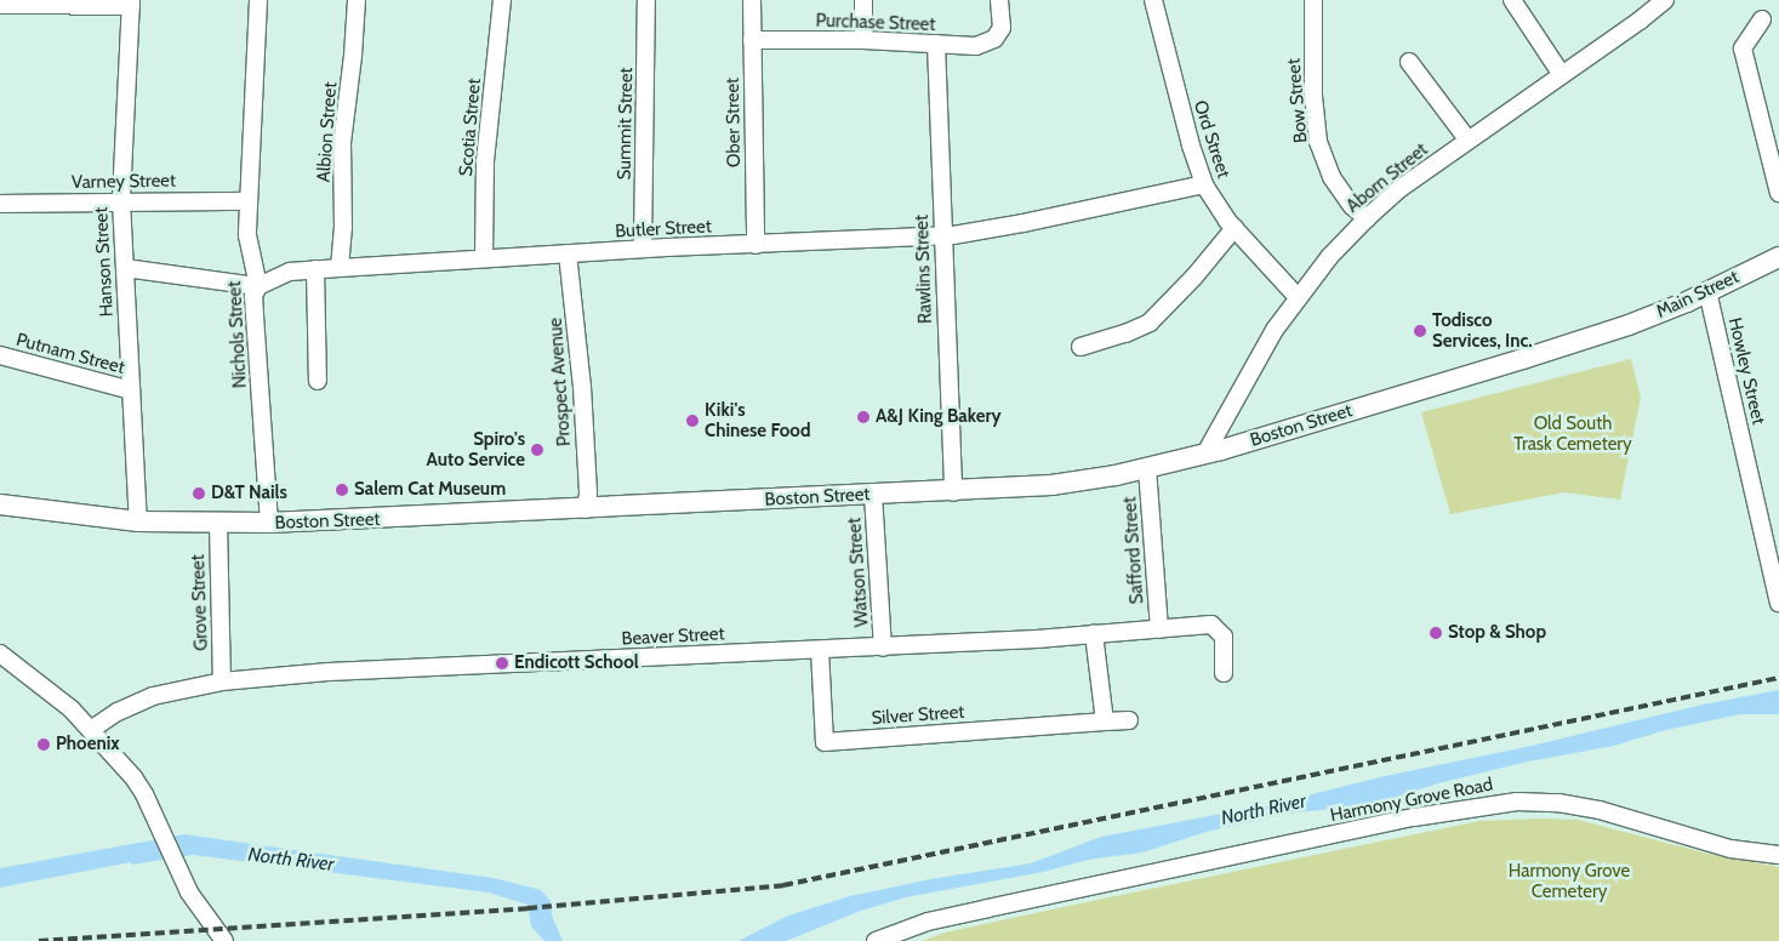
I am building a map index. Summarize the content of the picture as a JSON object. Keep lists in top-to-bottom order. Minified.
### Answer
{"streets":{"main road":["Main Street","Boston Street"],"street":["Purchase Street","Bow Street","Ober Street","Summit Street","Scotia Street","Albion Street","Ord Street","Aborn Street","Varney Street","Butler Street","Hanson Street","Rawlins Street","Nichols Street","Putnam Street","Howley Street","Prospect Avenue","Safford Street","Watson Street","Grove Street","Beaver Street","Silver Street","Harmony Grove Road"]},"crossings":[["Purchase Street","Ober Street"],["Purchase Street","Rawlins Street"],["Bow Street","Aborn Street"],["Ober Street","Butler Street"],["Summit Street","Butler Street"],["Scotia Street","Butler Street"],["Albion Street","Butler Street"],["Ord Street","Aborn Street"],["Ord Street","Butler Street"],["Aborn Street","Boston Street"],["Varney Street","Hanson Street"],["Varney Street","Nichols Street"],["Butler Street","Rawlins Street"],["Butler Street","Nichols Street"],["Butler Street","Prospect Avenue"],["Hanson Street","Putnam Street"],["Hanson Street","Boston Street"],["Rawlins Street","Boston Street"],["Main Street","Howley Street"],["Main Street","Boston Street"],["Nichols Street","Boston Street"],["Prospect Avenue","Boston Street"],["Boston Street","Safford Street"],["Boston Street","Watson Street"],["Boston Street","Grove Street"],["Safford Street","Beaver Street"],["Watson Street","Beaver Street"],["Grove Street","Beaver Street"],["Beaver Street","Silver Street"]],"water":["North River"],"parks":["Old South Trask Cemetery","Harmony Grove Cemetery"],"places":["Todisco Services, Inc.","A&J King Bakery","Kiki's Chinese Food","Spiro's Auto Service","Salem Cat Museum","D&T Nails","Stop & Shop","Endicott School","Phoenix"]}
